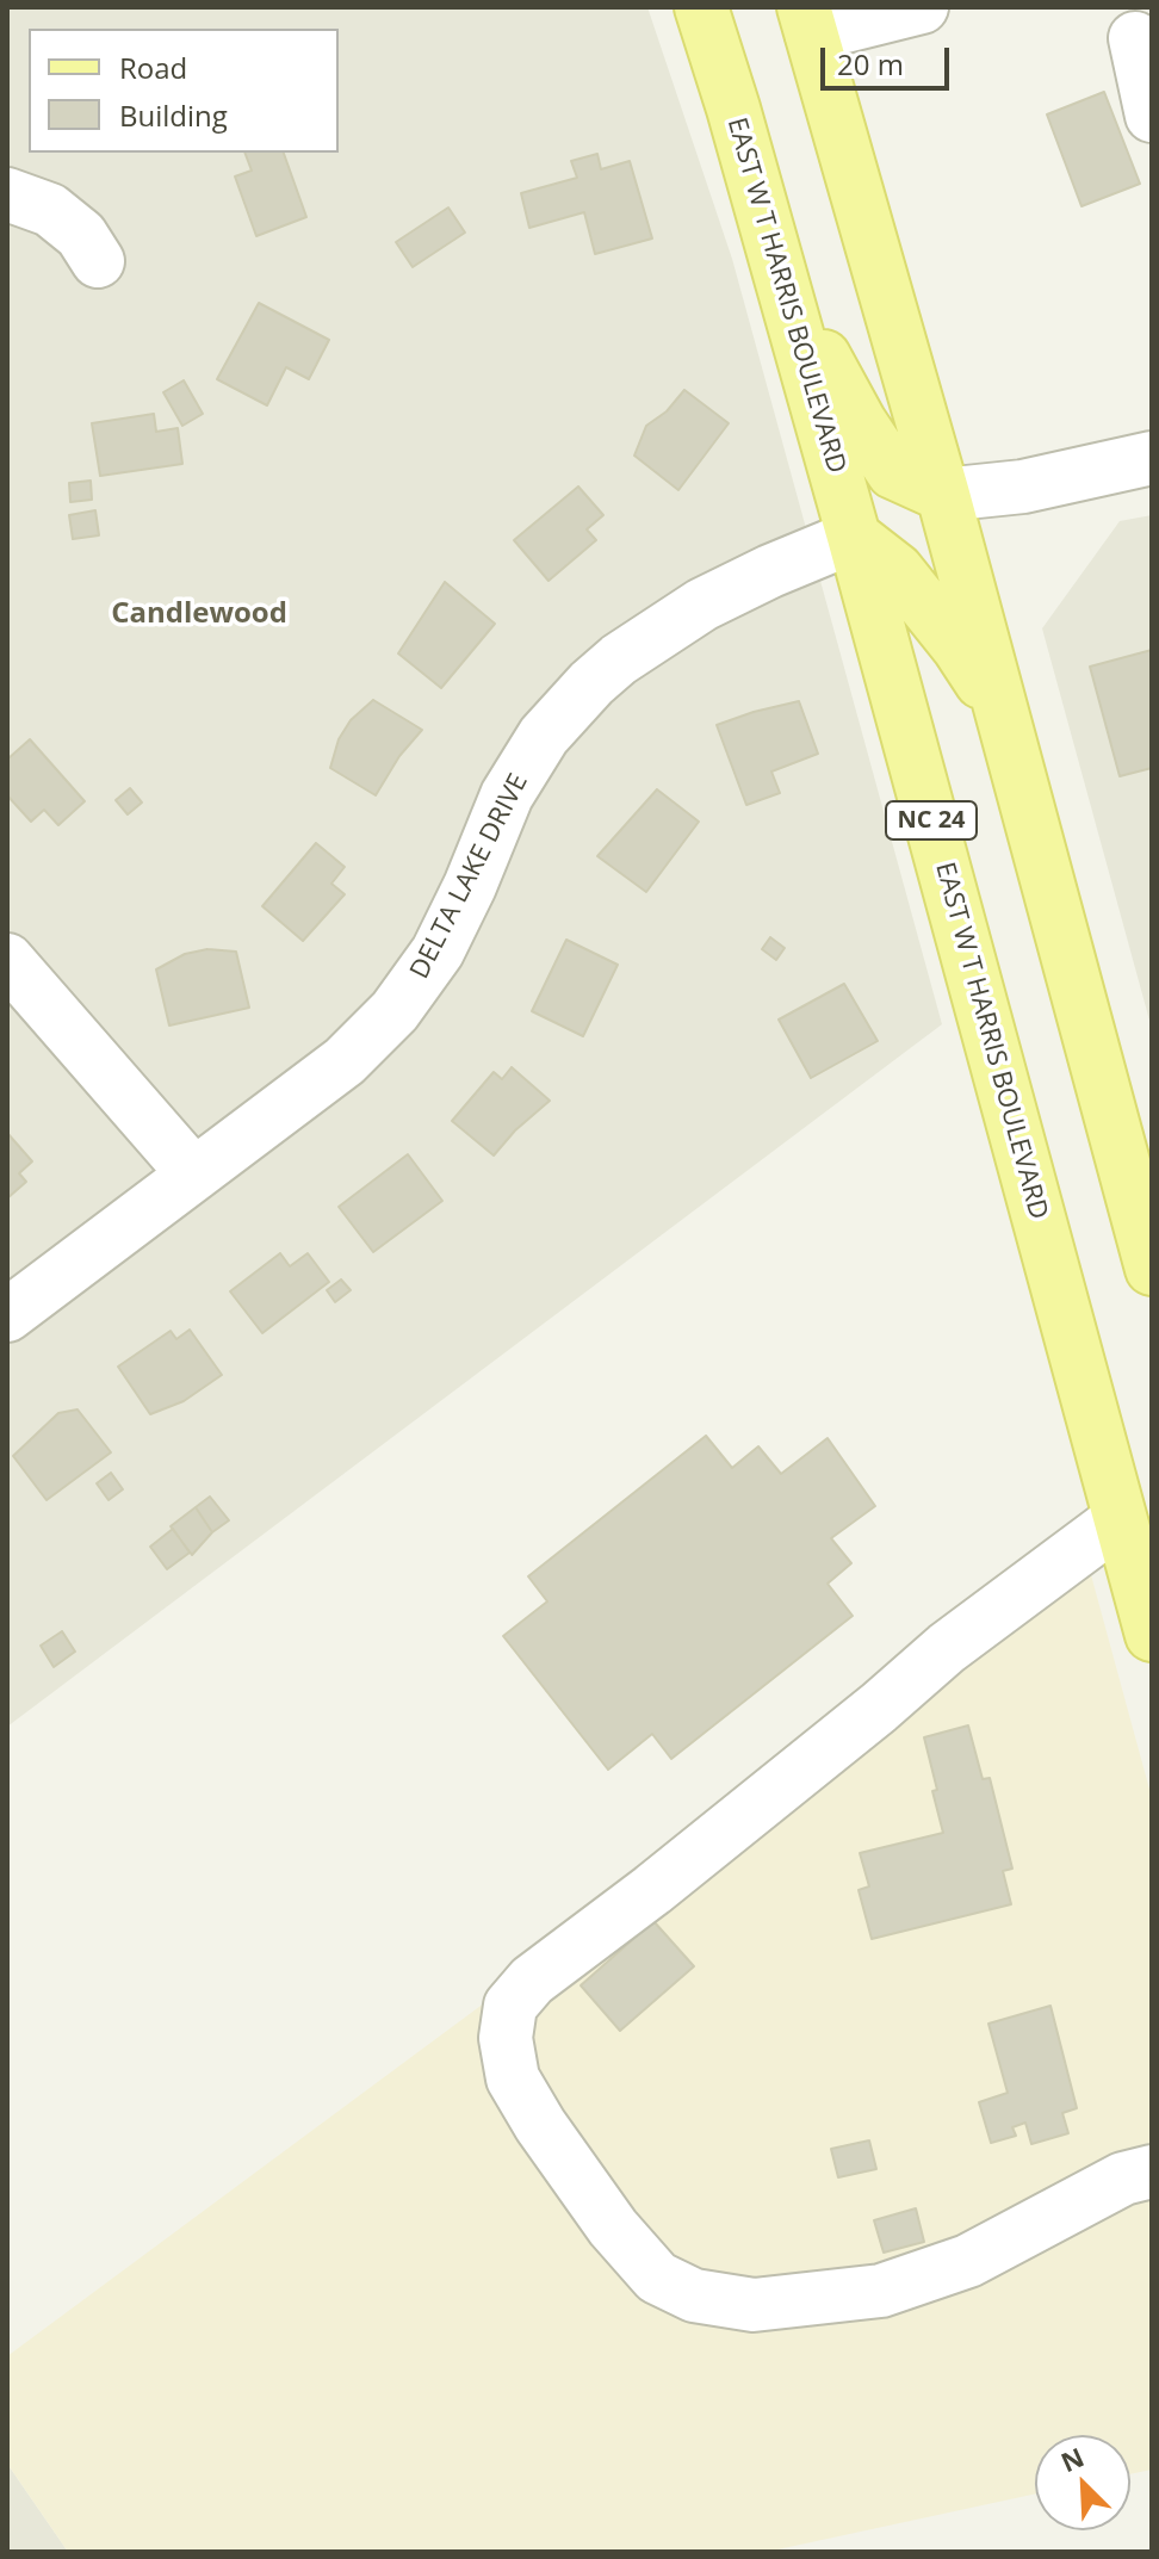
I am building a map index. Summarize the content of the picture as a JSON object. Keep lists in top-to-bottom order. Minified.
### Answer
{"streets":{"main road":["EAST W T HARRIS BOULEVARD","NC 24"],"street":["DELTA LAKE DRIVE"]},"crossings":[["EAST W T HARRIS BOULEVARD","DELTA LAKE DRIVE"]],"districts":["Candlewood"],"legend":["Road","Building"],"scale_bar":"20 m","north":"top left"}
